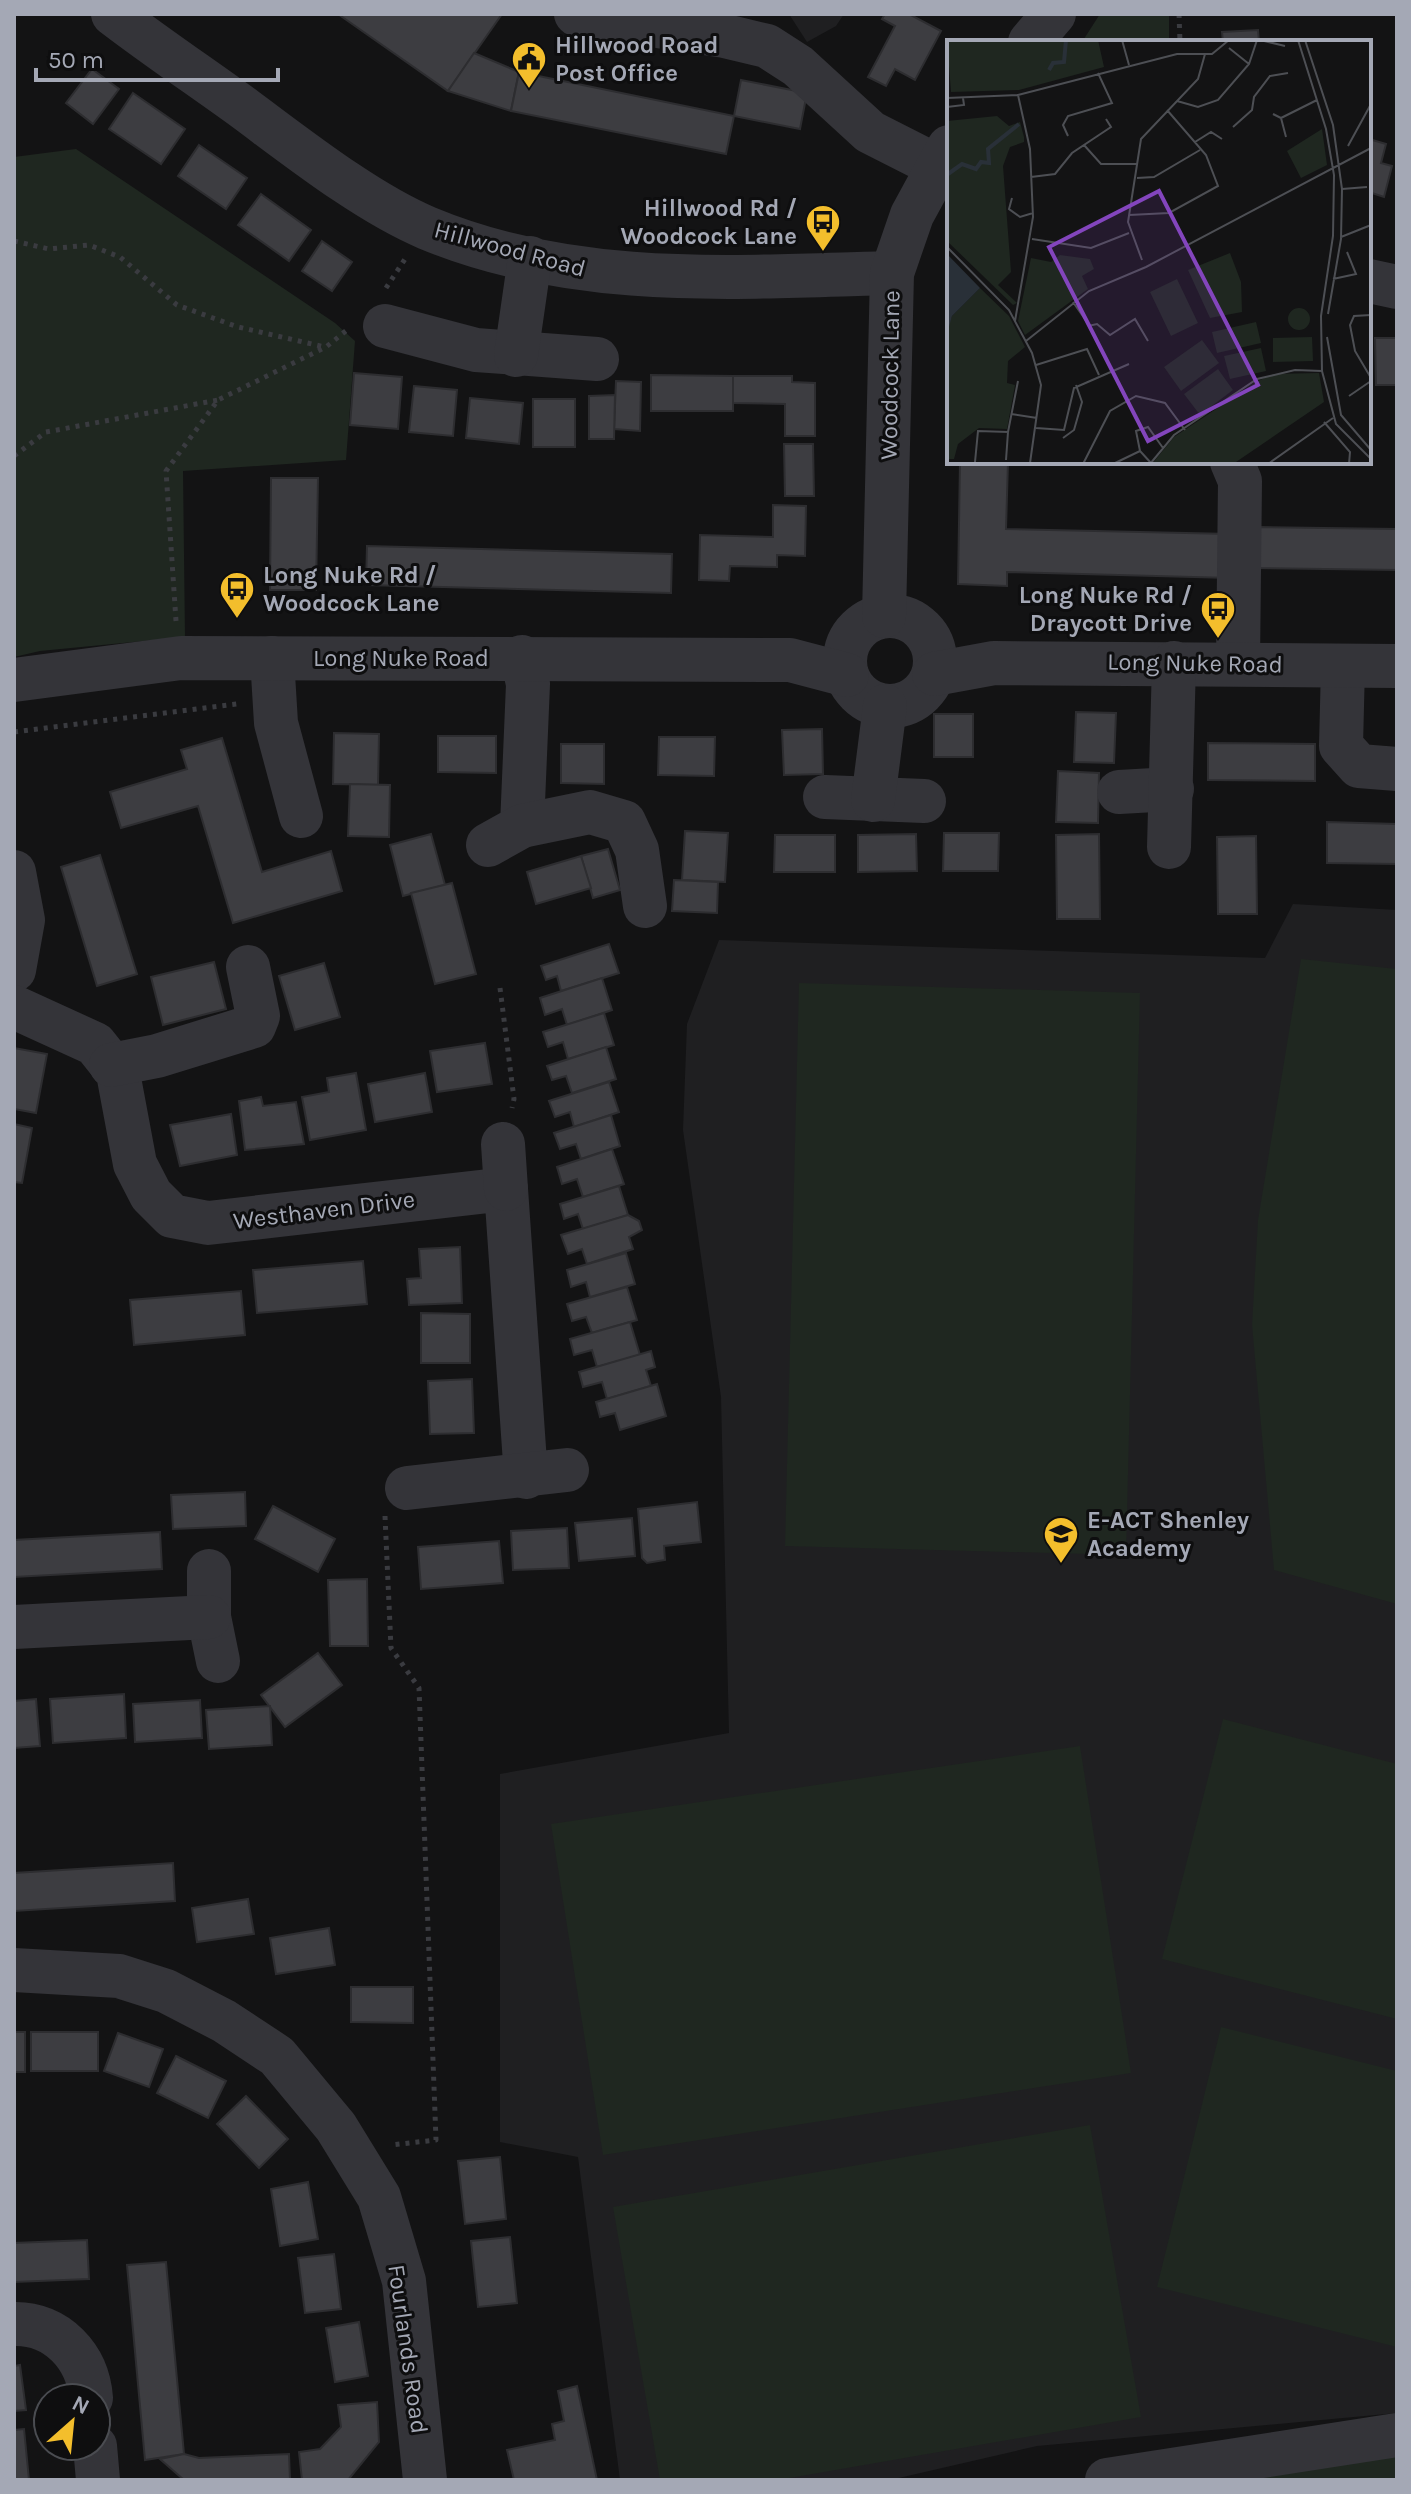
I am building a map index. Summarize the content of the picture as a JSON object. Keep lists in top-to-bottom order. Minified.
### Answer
{"streets":{"street":["Hillwood Road","Woodcock Lane","Long Nuke Road","Westhaven Drive","Fourlands Road"]},"crossings":[["Hillwood Road","Woodcock Lane"],["Woodcock Lane","Long Nuke Road"]],"places":{"public building":["Hillwood Road Post Office"],"bus stop":["Hillwood Rd / Woodcock Lane","Long Nuke Rd / Woodcock Lane","Long Nuke Rd / Draycott Drive"],"school or university":["E-ACT Shenley Academy"]},"scale_bar":"50 m","north":"top right"}
